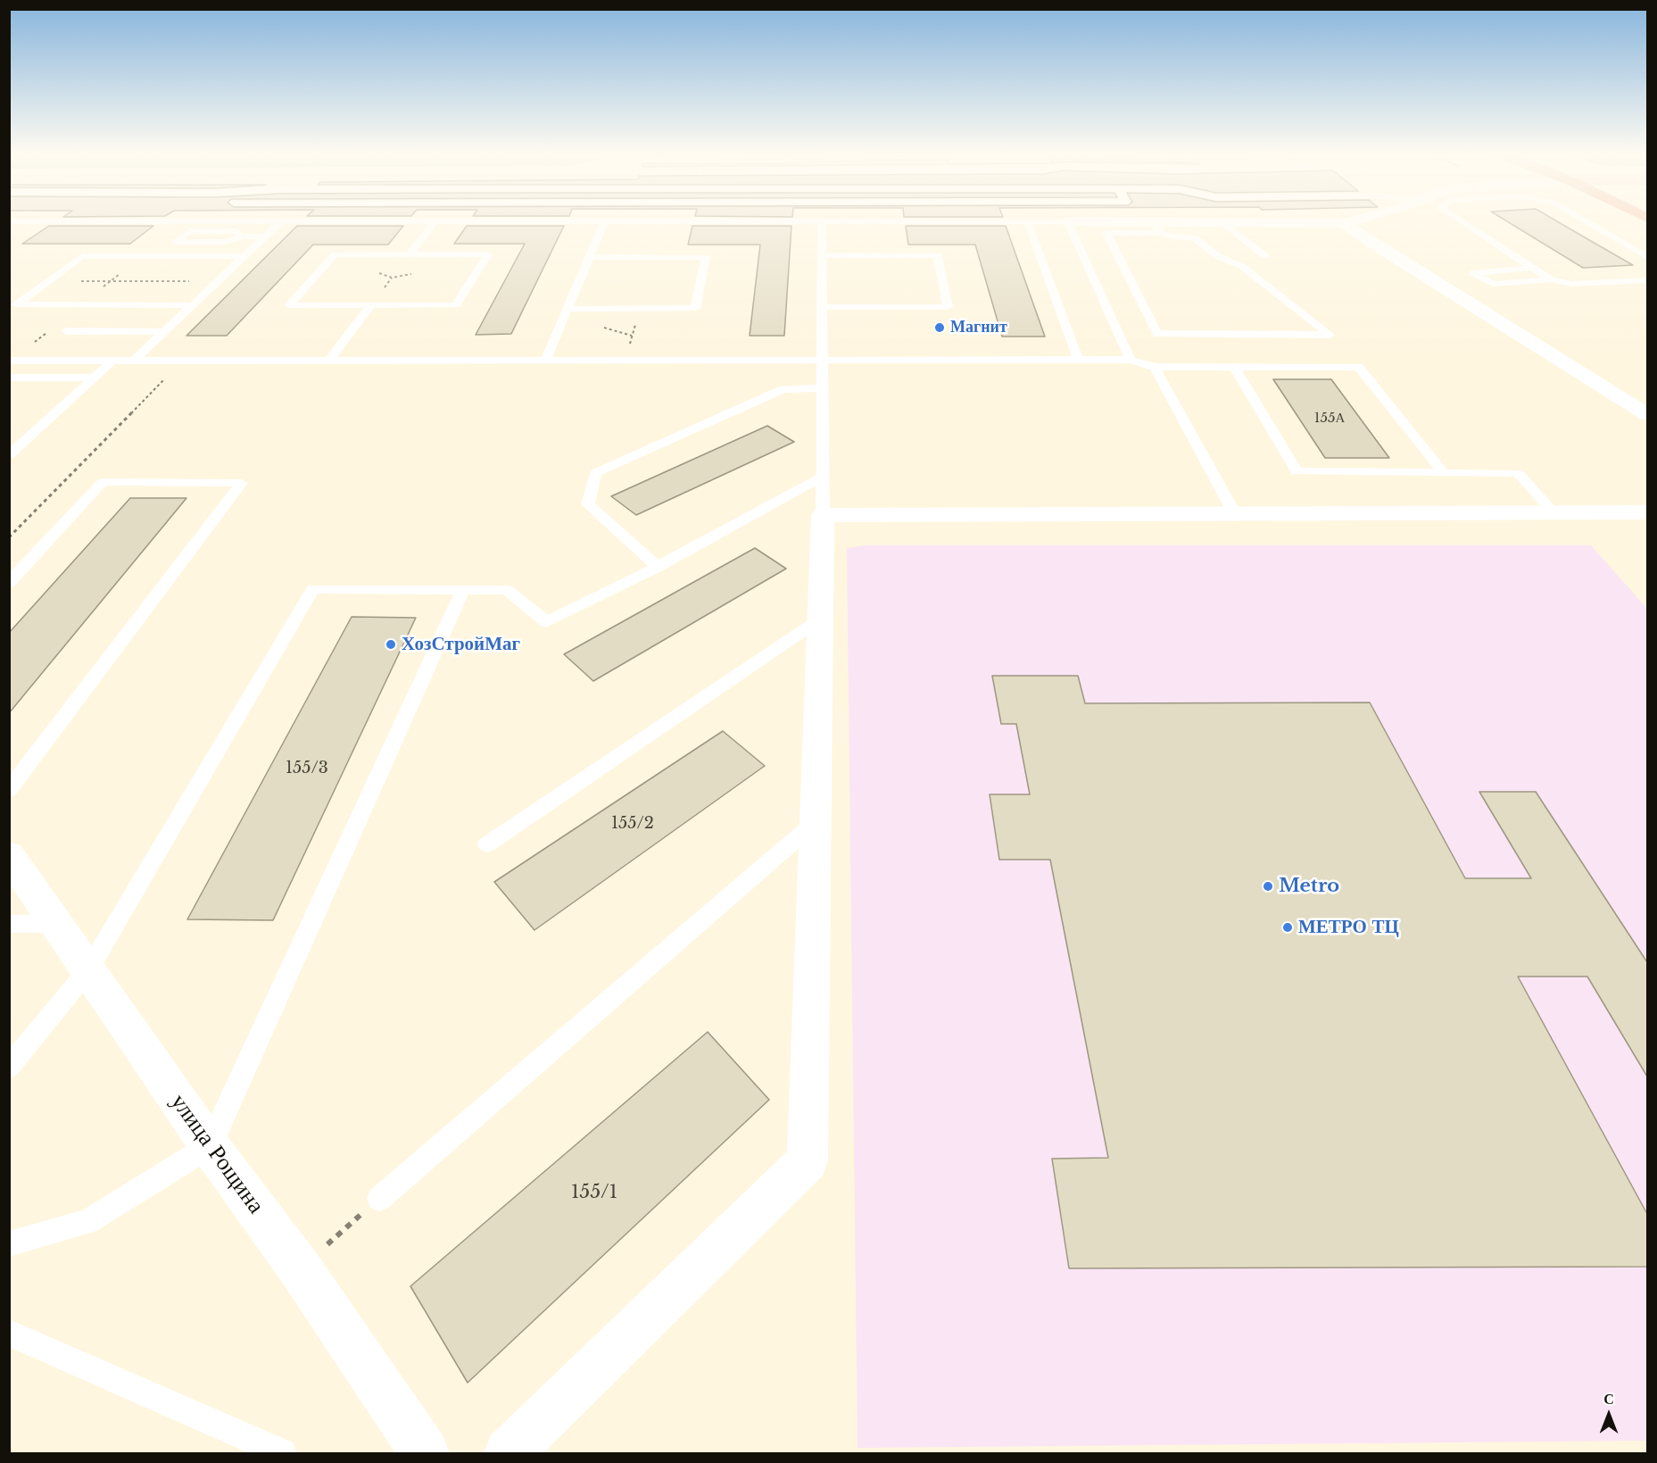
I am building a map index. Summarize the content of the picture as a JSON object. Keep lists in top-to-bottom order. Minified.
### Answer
{"streets":{"street":["улица Рощина"]},"places":["Магнит","ХозСтройМаг","Metro","МЕТРО ТЦ"],"house_numbers":["155А","155/3","155/2","155/1"],"north":"top"}
